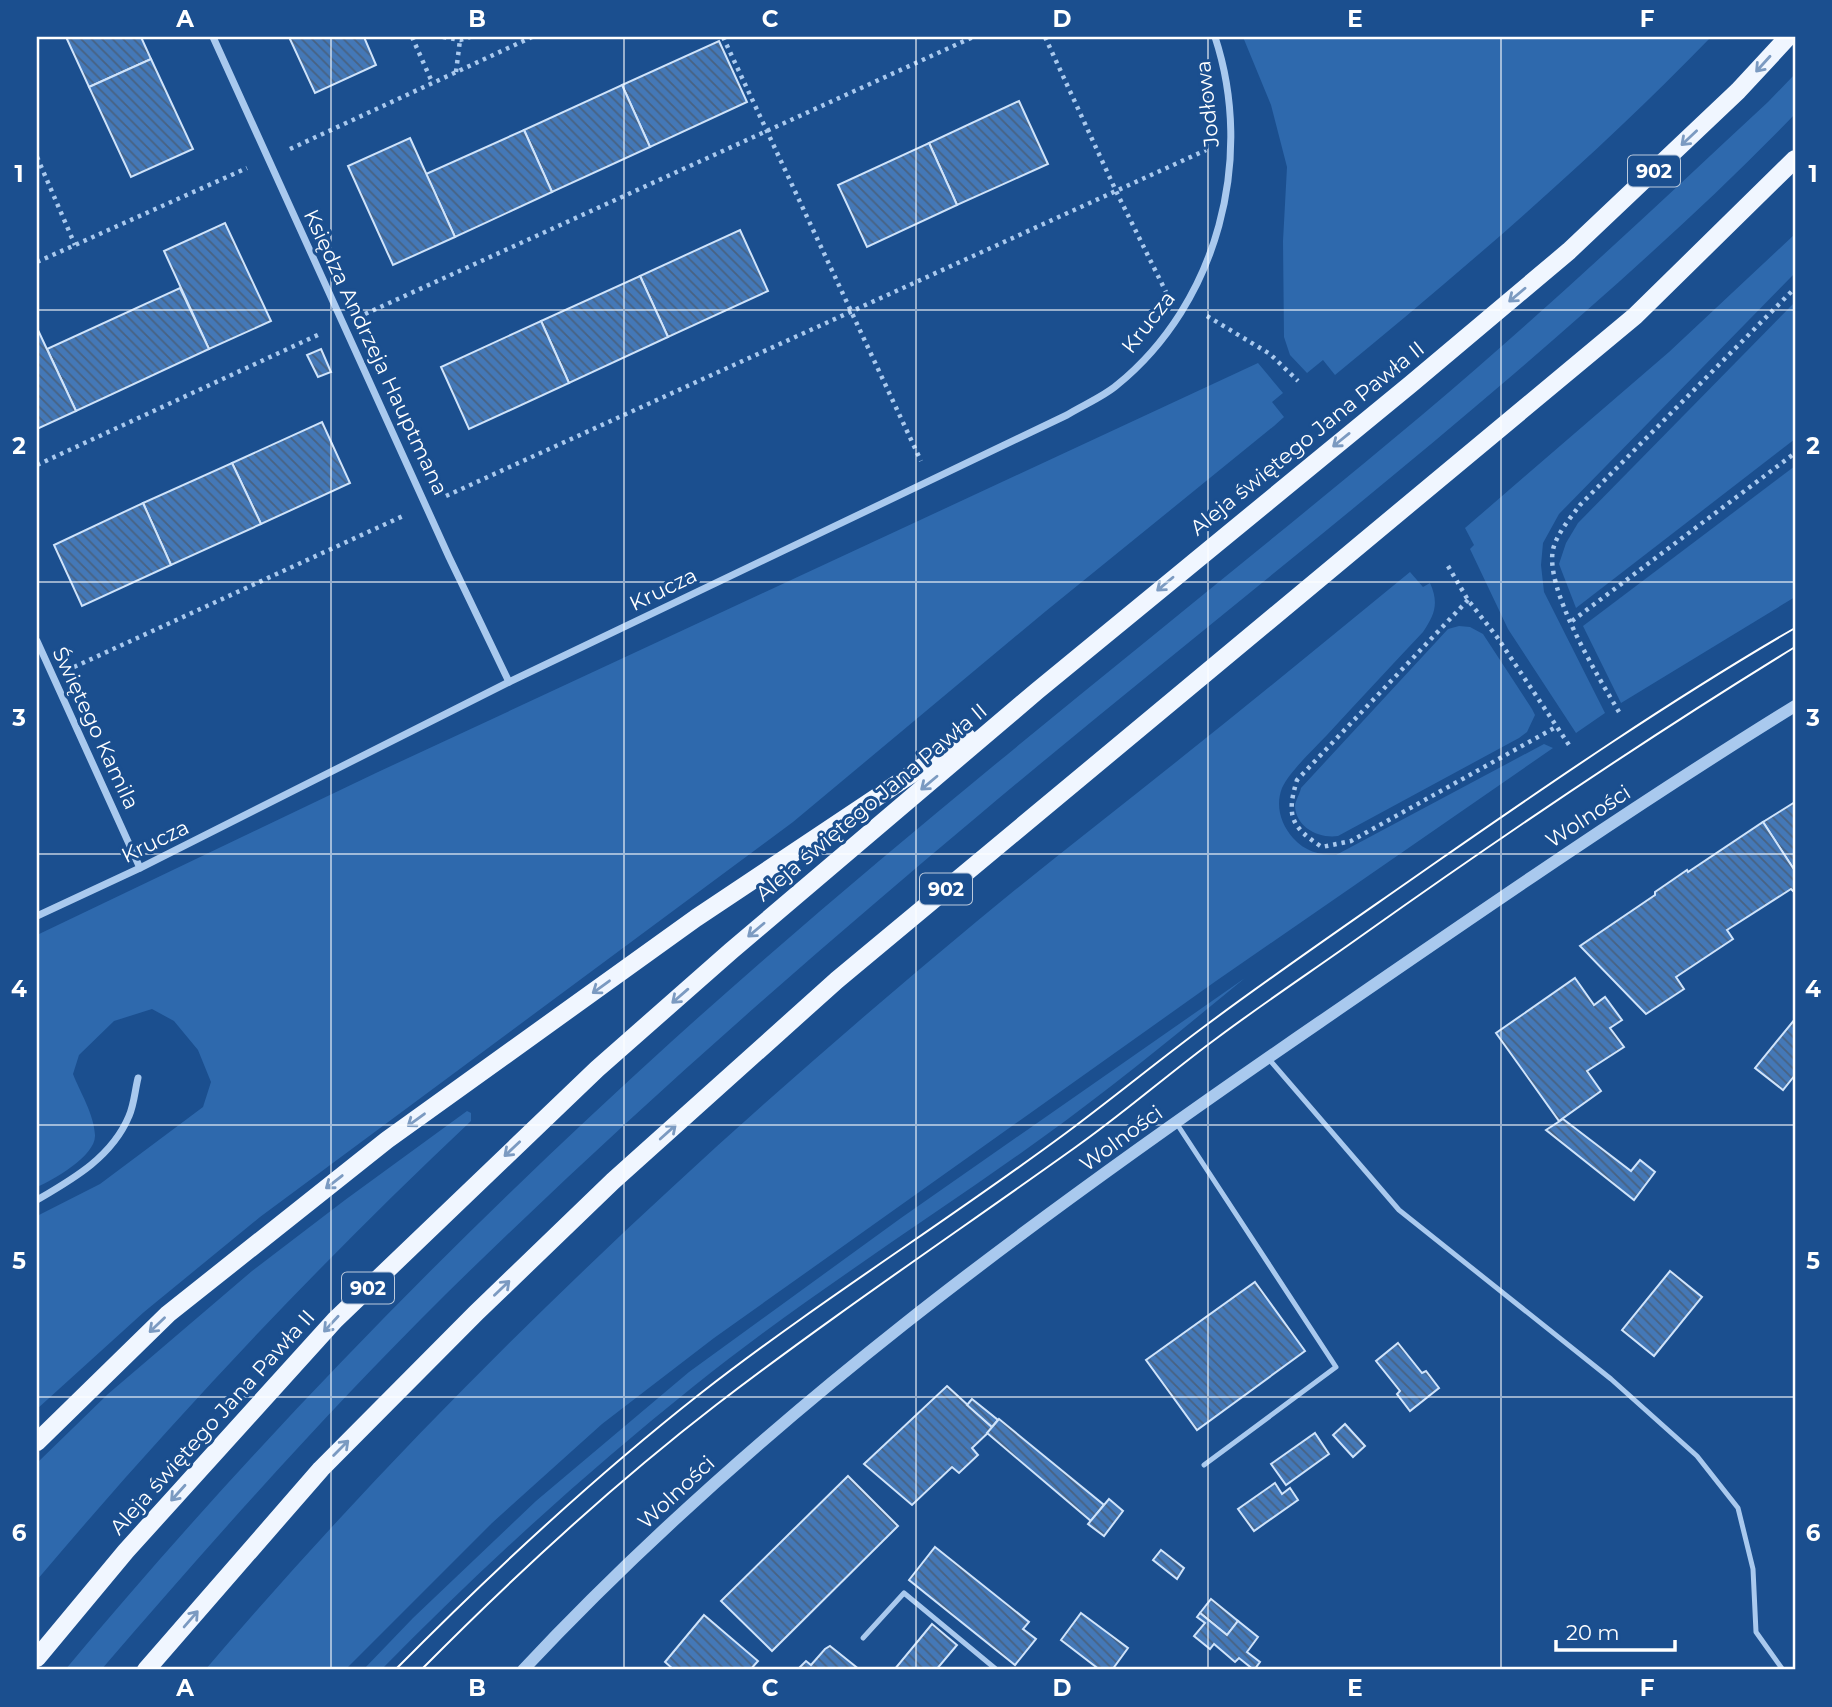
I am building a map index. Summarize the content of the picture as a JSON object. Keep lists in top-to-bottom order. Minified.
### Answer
{"streets":{"main road":["902","Aleja świętego Jana Pawła II"],"street":["Jodłowa","Krucza","Księdza Andrzeja Hauptmana","Świętego Kamila","Wolności"]},"crossings":[["Jodłowa","Krucza"],["Krucza","Księdza Andrzeja Hauptmana"],["Krucza","Świętego Kamila"]],"scale_bar":"20 m","grid":{"columns":["A","B","C","D","E","F"],"rows":["1","2","3","4","5","6"]}}
